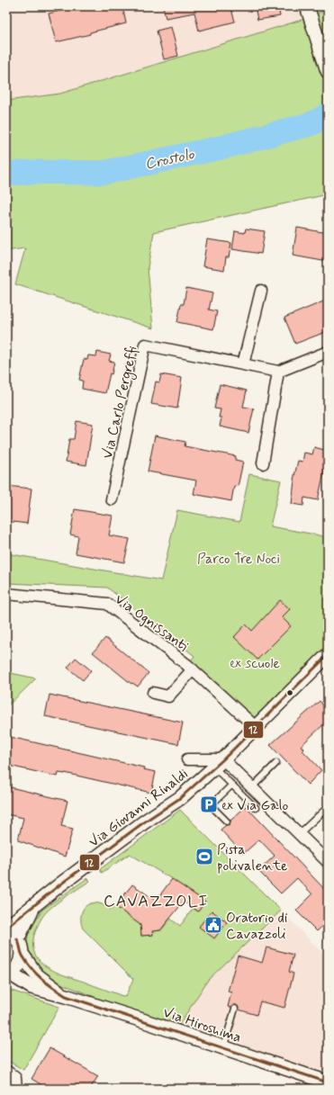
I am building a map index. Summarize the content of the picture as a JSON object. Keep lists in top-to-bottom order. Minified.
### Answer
{"streets":{"street":["Via Carlo Pergreffi","Via Ognissanti","Via Giovanni Rinaldi","Via Hiroshima"]},"crossings":[["Via Ognissanti","Via Giovanni Rinaldi"]],"districts":["CAVAZZOLI"],"water":["Crostolo"],"parks":["Parco Tre Noci","ex scuole"],"places":{"parking":["ex Via Galo"],"sports":["Pista polivalente"],"public building":["Oratorio di Cavazzoli"]},"lines":["transit line 12"]}
